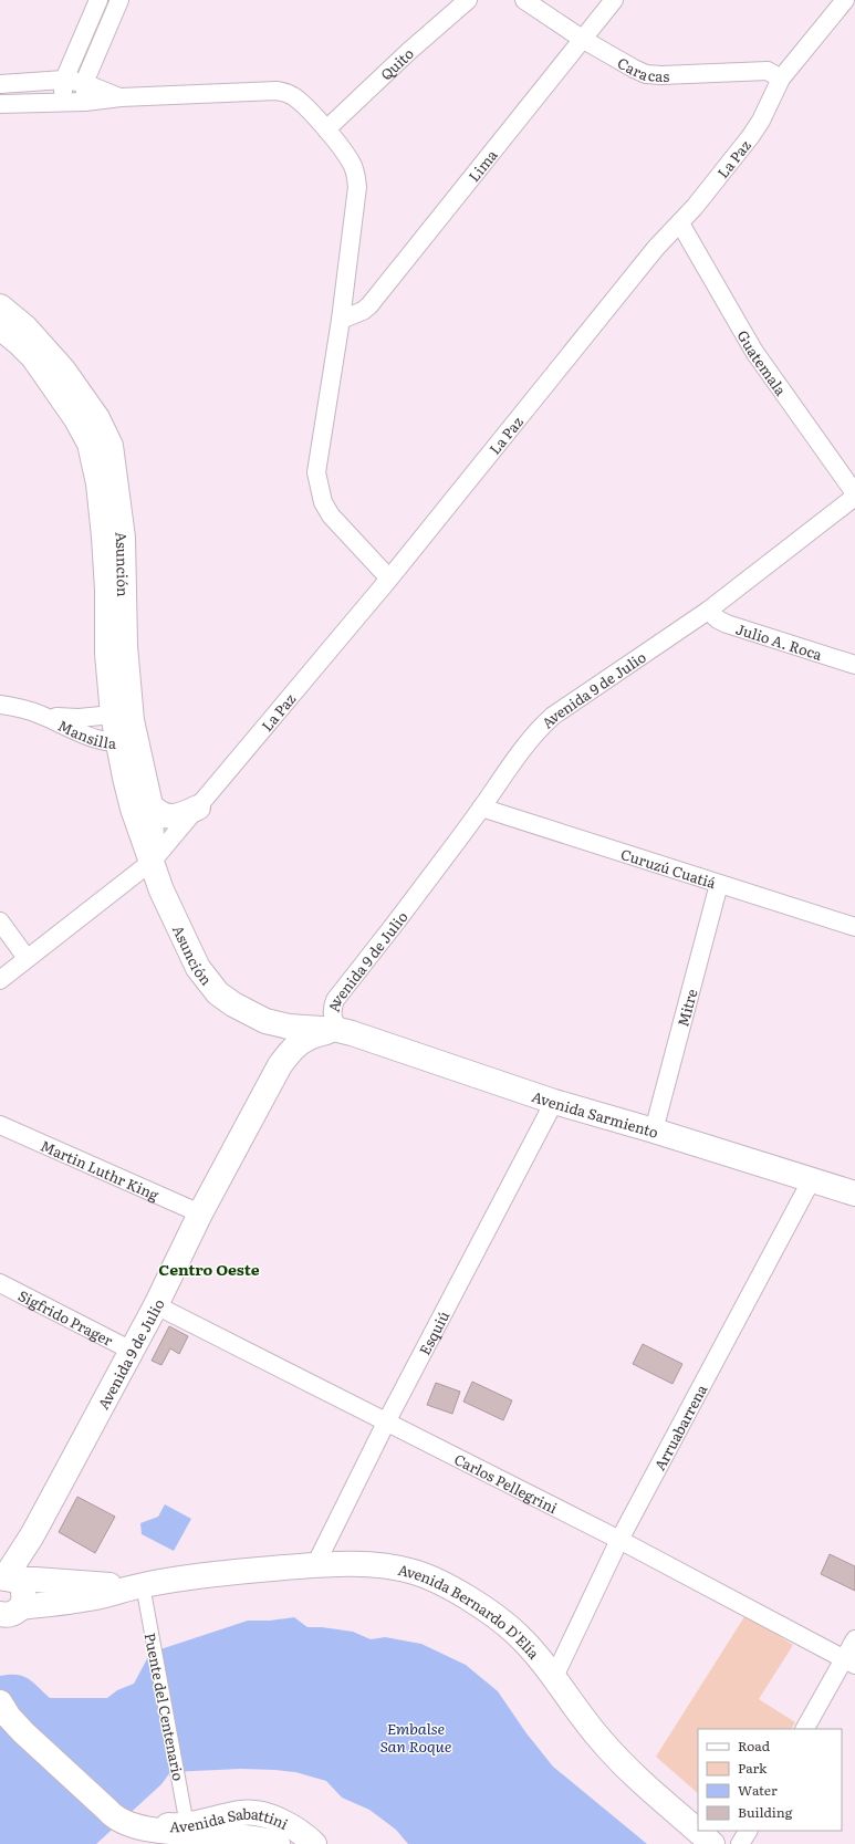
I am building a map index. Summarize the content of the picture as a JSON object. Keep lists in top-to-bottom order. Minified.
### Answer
{"streets":{"main road":["Asunción","Avenida 9 de Julio","Avenida Sarmiento","Avenida Bernardo D'Elía","Avenida Sabattini"],"street":["Quito","Caracas","La Paz","Lima","Guatemala","Julio A. Roca","Mansilla","Curuzú Cuatiá","Mitre","Martin Luthr King","Sigfrido Prager","Esquiú","Arruabarrena","Carlos Pellegrini","Puente del Centenario"]},"crossings":[["Caracas","La Paz"],["Caracas","Lima"],["La Paz","Guatemala"],["La Paz","Asunción"],["Asunción","Avenida 9 de Julio"],["Asunción","Mansilla"],["Asunción","Avenida Sarmiento"],["Julio A. Roca","Avenida 9 de Julio"],["Avenida 9 de Julio","Curuzú Cuatiá"],["Avenida 9 de Julio","Avenida Sarmiento"],["Avenida 9 de Julio","Martin Luthr King"],["Avenida 9 de Julio","Sigfrido Prager"],["Avenida 9 de Julio","Carlos Pellegrini"],["Avenida 9 de Julio","Avenida Bernardo D'Elía"],["Curuzú Cuatiá","Mitre"],["Mitre","Avenida Sarmiento"],["Avenida Sarmiento","Esquiú"],["Avenida Sarmiento","Arruabarrena"],["Esquiú","Carlos Pellegrini"],["Esquiú","Avenida Bernardo D'Elía"],["Arruabarrena","Carlos Pellegrini"],["Arruabarrena","Avenida Bernardo D'Elía"],["Avenida Bernardo D'Elía","Puente del Centenario"],["Puente del Centenario","Avenida Sabattini"]],"districts":["Centro Oeste"],"water":["Embalse San Roque"],"legend":["Road","Park","Water","Building"]}
